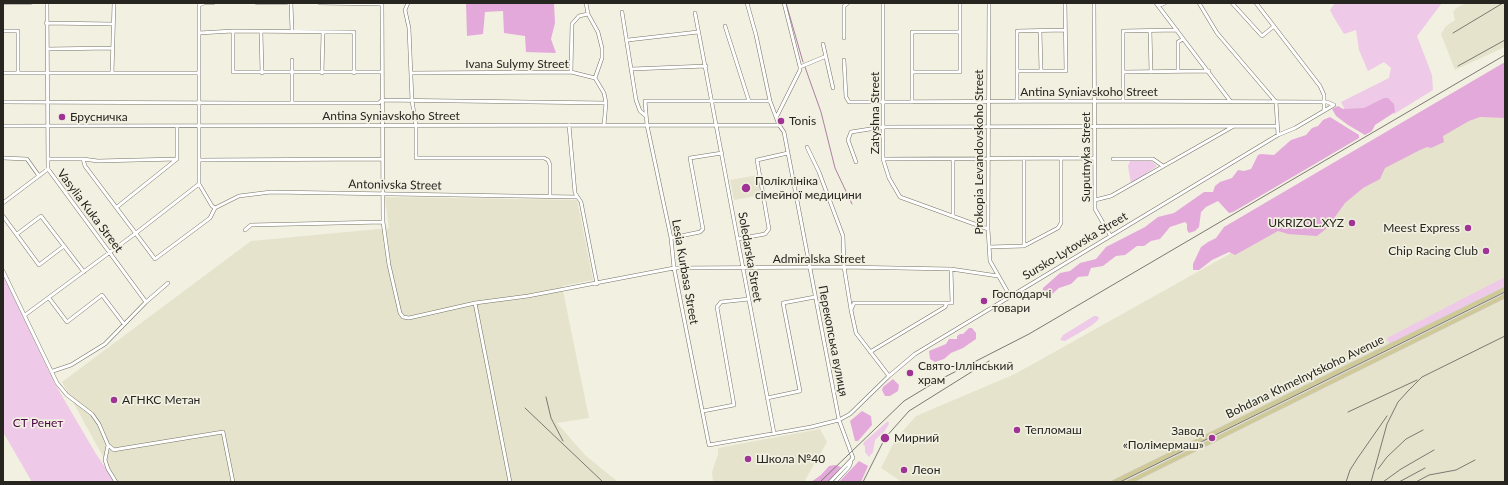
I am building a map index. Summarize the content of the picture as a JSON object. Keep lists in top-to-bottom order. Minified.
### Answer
{"streets":{"main road":["Bohdana Khmelnytskoho Avenue"],"street":["Ivana Sulymy Street","Antina Syniavskoho Street","Zatyshna Street","Prokopia Levandovskoho Street","Suputnyka Street","Antonivska Street","Vasylia Kuka Street","Sursko-Lytovska Street","Soledarska Street","Admiralska Street","Lesia Kurbasa Street","Перекопська вулиця"]},"crossings":[["Antina Syniavskoho Street","Zatyshna Street"],["Antina Syniavskoho Street","Prokopia Levandovskoho Street"],["Antina Syniavskoho Street","Suputnyka Street"],["Antina Syniavskoho Street","Vasylia Kuka Street"],["Antina Syniavskoho Street","Sursko-Lytovska Street"],["Antina Syniavskoho Street","Soledarska Street"],["Antina Syniavskoho Street","Lesia Kurbasa Street"],["Antina Syniavskoho Street","Перекопська вулиця"],["Zatyshna Street","Prokopia Levandovskoho Street"],["Prokopia Levandovskoho Street","Sursko-Lytovska Street"],["Prokopia Levandovskoho Street","Admiralska Street"],["Suputnyka Street","Sursko-Lytovska Street"],["Sursko-Lytovska Street","Перекопська вулиця"],["Soledarska Street","Admiralska Street"],["Soledarska Street","Lesia Kurbasa Street"],["Admiralska Street","Lesia Kurbasa Street"],["Admiralska Street","Перекопська вулиця"]],"parks":["СТ Ренет"],"places":["Брусничка","Tonis","Поліклініка сімейної медицини","UKRIZOL.XYZ","Meest Express","Chip Racing Club","Господарчі товари","Свято-Іллінський храм","АГНКС Метан","Тепломаш","Мирний","Завод «Полімермаш»","Школа №40","Леон"]}
